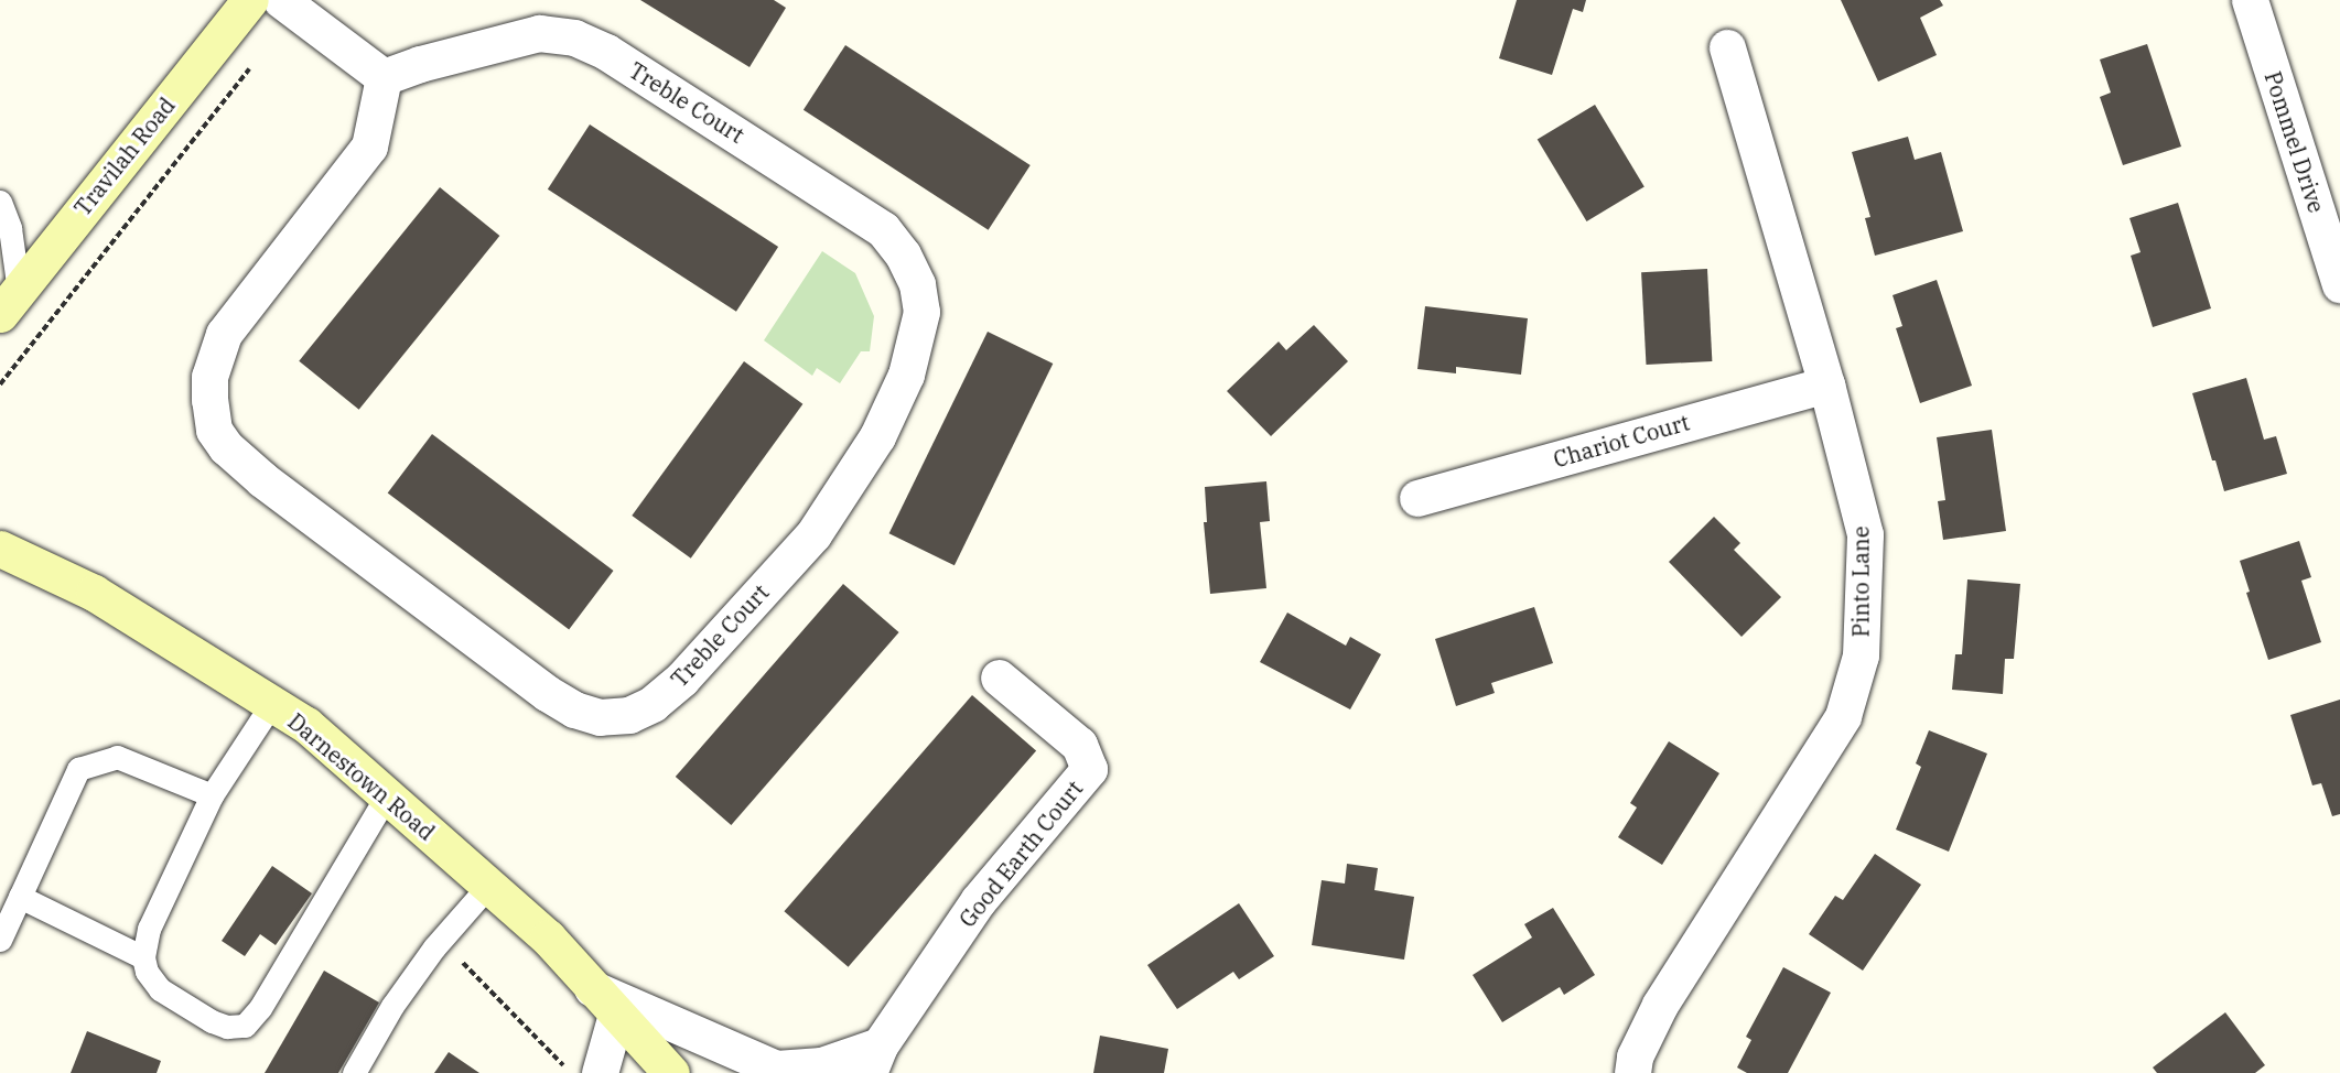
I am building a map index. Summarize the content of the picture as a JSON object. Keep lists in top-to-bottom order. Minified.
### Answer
{"streets":{"main road":["Travilah Road","Darnestown Road"],"street":["Treble Court","Pommel Drive","Chariot Court","Pinto Lane","Good Earth Court"]},"crossings":[["Chariot Court","Pinto Lane"],["Darnestown Road","Good Earth Court"]]}
